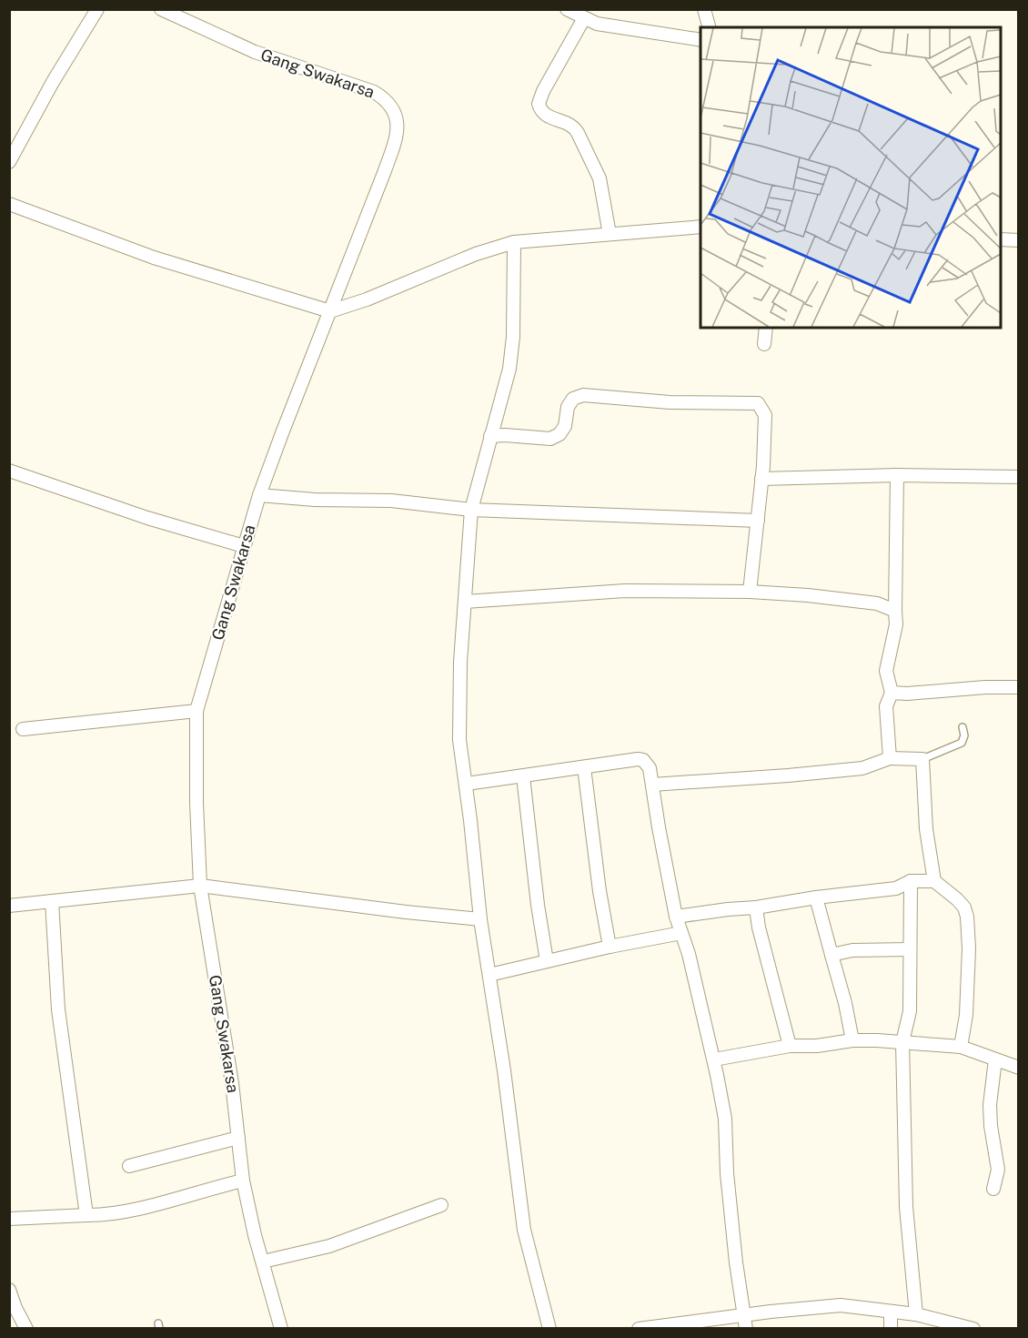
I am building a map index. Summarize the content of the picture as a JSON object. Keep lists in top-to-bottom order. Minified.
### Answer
{"streets":{"street":["Gang Swakarsa"]}}
